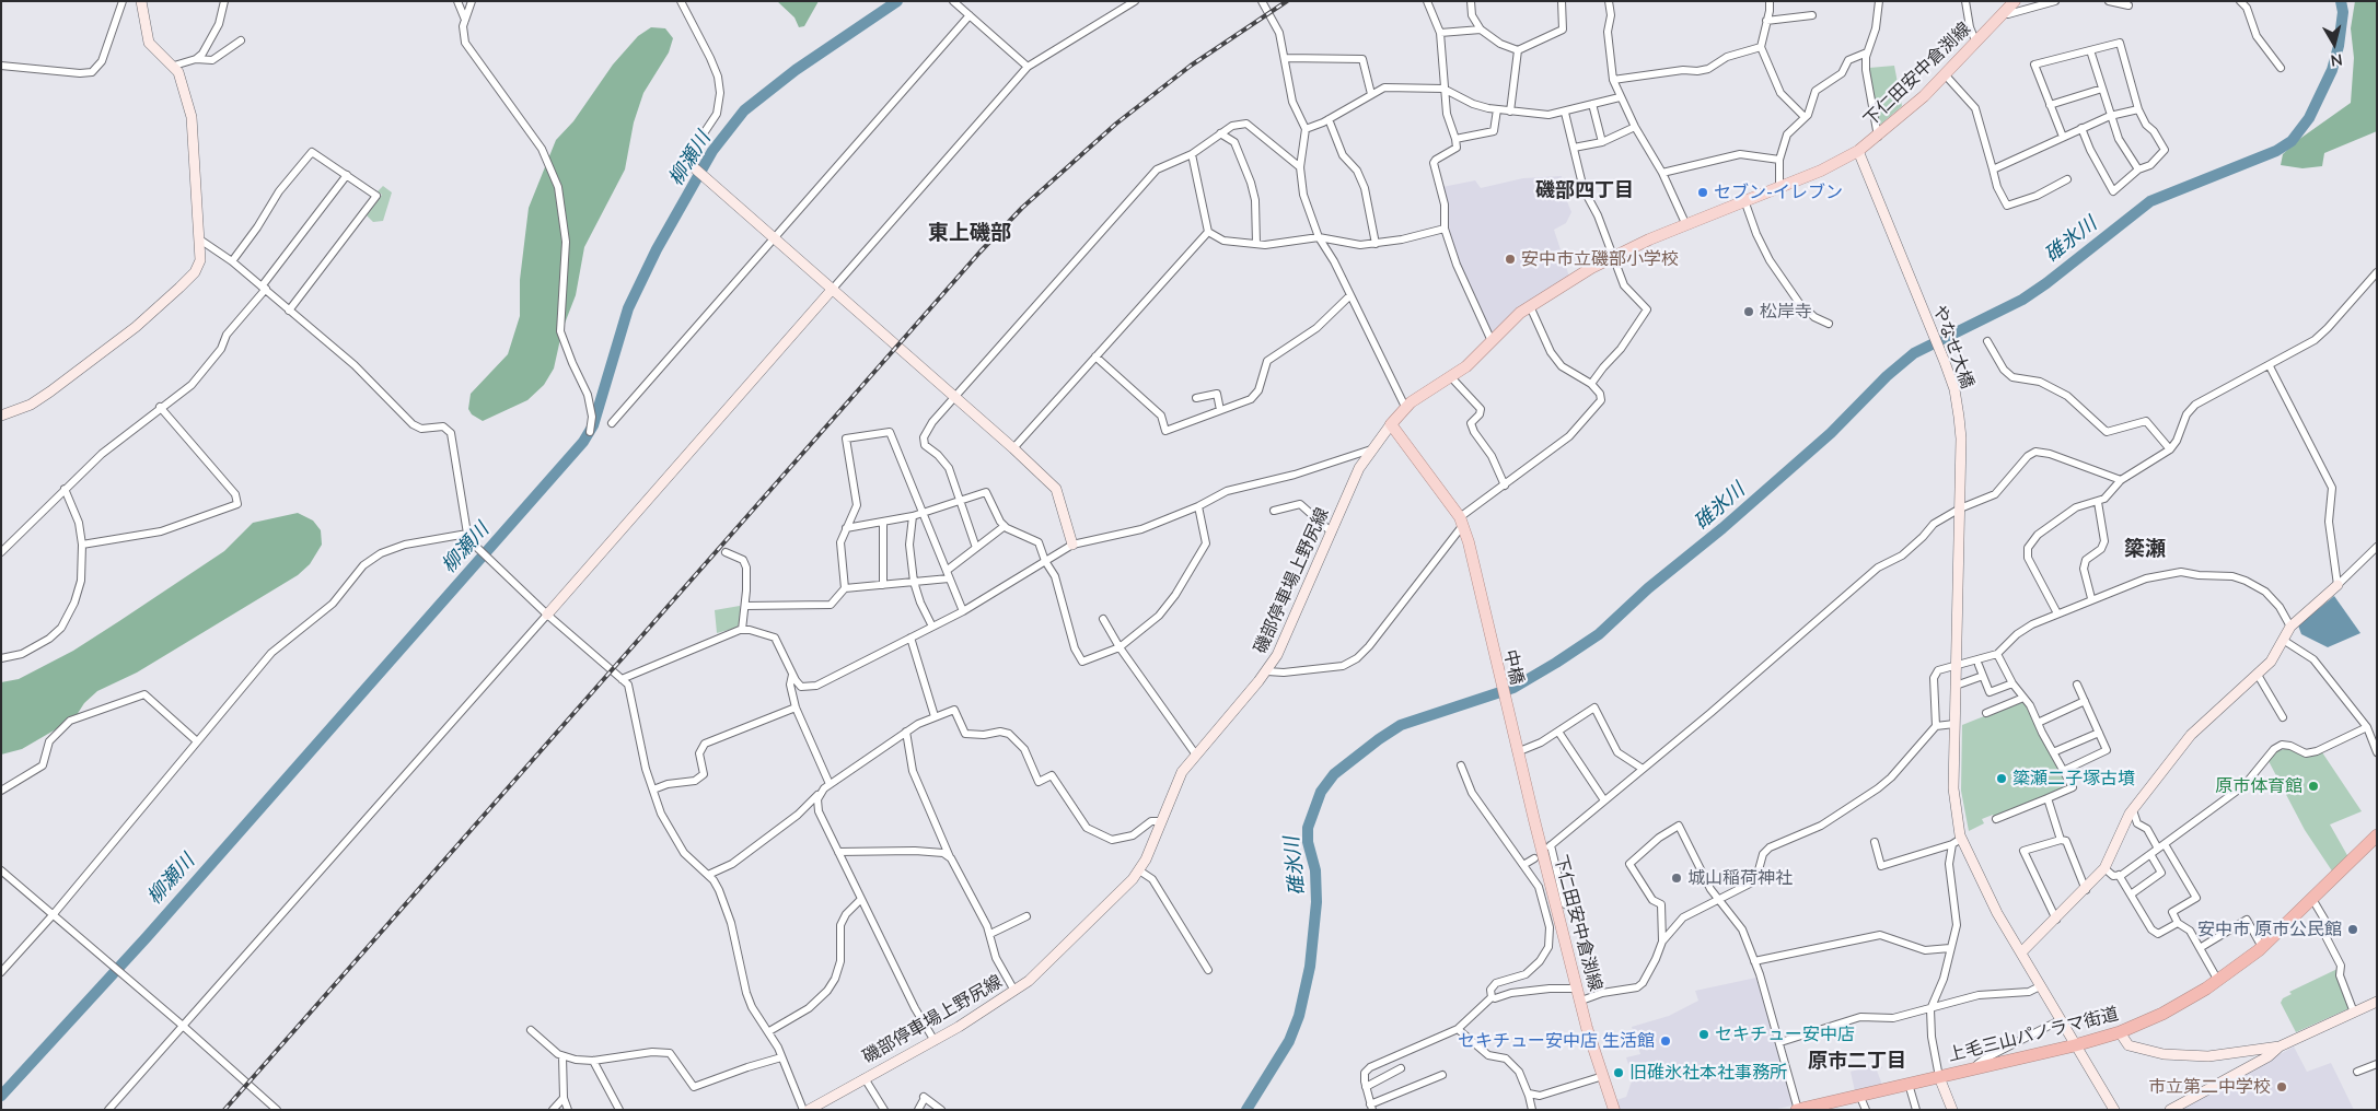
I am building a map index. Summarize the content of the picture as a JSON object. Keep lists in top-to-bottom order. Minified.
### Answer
{"streets":{"highway":["上毛三山パノラマ街道"],"main road":["下仁田安中倉渕線","中橋"],"street":["やなせ大橋","磯部停車場上野尻線"]},"crossings":[["下仁田安中倉渕線","やなせ大橋"],["下仁田安中倉渕線","磯部停車場上野尻線"],["下仁田安中倉渕線","中橋"],["やなせ大橋","上毛三山パノラマ街道"]],"districts":["磯部四丁目","東上磯部","簗瀬","原市二丁目"],"water":["柳瀬川","碓氷川"],"places":["セブン-イレブン","安中市立磯部小学校","松岸寺","簗瀬二子塚古墳","原市体育館","城山稲荷神社","安中市 原市公民館","セキチュー安中店","セキチュー安中店 生活館","旧碓氷社本社事務所","市立第二中学校"],"north":"bottom"}
